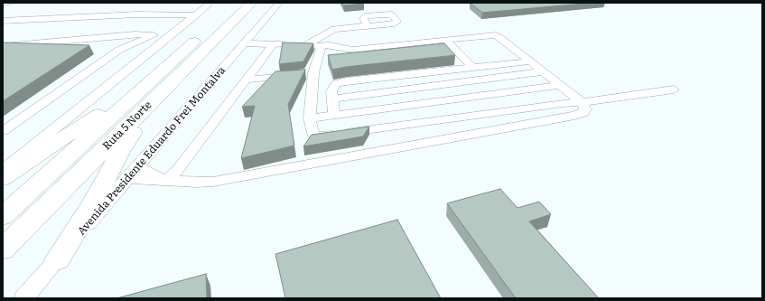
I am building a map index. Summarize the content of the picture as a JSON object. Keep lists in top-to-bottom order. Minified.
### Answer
{"streets":{"highway":["Ruta 5 Norte"],"street":["Avenida Presidente Eduardo Frei Montalva"]}}
